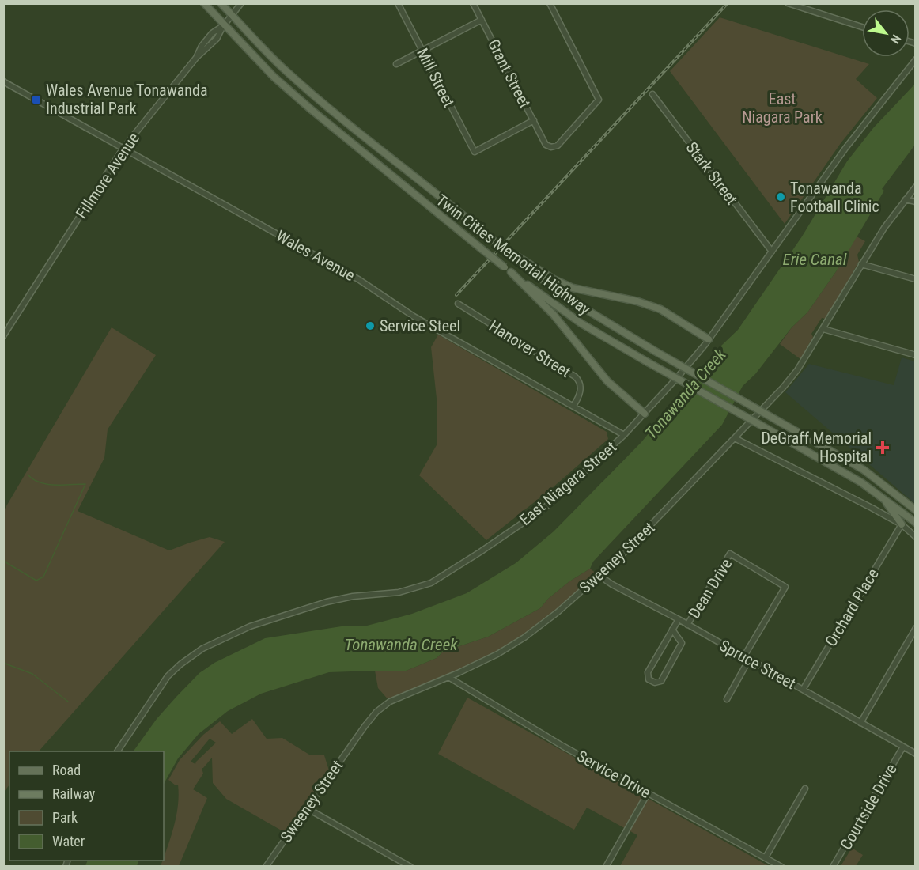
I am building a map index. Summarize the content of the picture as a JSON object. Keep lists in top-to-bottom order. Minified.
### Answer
{"streets":{"main road":["Twin Cities Memorial Highway"],"street":["Grant Street","Mill Street","Stark Street","Fillmore Avenue","Wales Avenue","Hanover Street","East Niagara Street","Sweeney Street","Dean Drive","Orchard Place","Spruce Street","Service Drive","Courtside Drive"]},"crossings":[["Grant Street","Mill Street"],["Stark Street","East Niagara Street"],["Fillmore Avenue","Twin Cities Memorial Highway"],["Fillmore Avenue","Wales Avenue"],["Wales Avenue","Hanover Street"],["Wales Avenue","East Niagara Street"],["Sweeney Street","Spruce Street"],["Sweeney Street","Service Drive"],["Dean Drive","Spruce Street"],["Orchard Place","Spruce Street"],["Spruce Street","Courtside Drive"]],"water":["Erie Canal","Tonawanda Creek"],"parks":["East Niagara Park"],"places":{"transit":["Wales Avenue Tonawanda Industrial Park"],"other":["Tonawanda Football Clinic","Service Steel"],"health":["DeGraff Memorial Hospital"]},"legend":["Road","Railway","Park","Water"],"north":"bottom right"}
